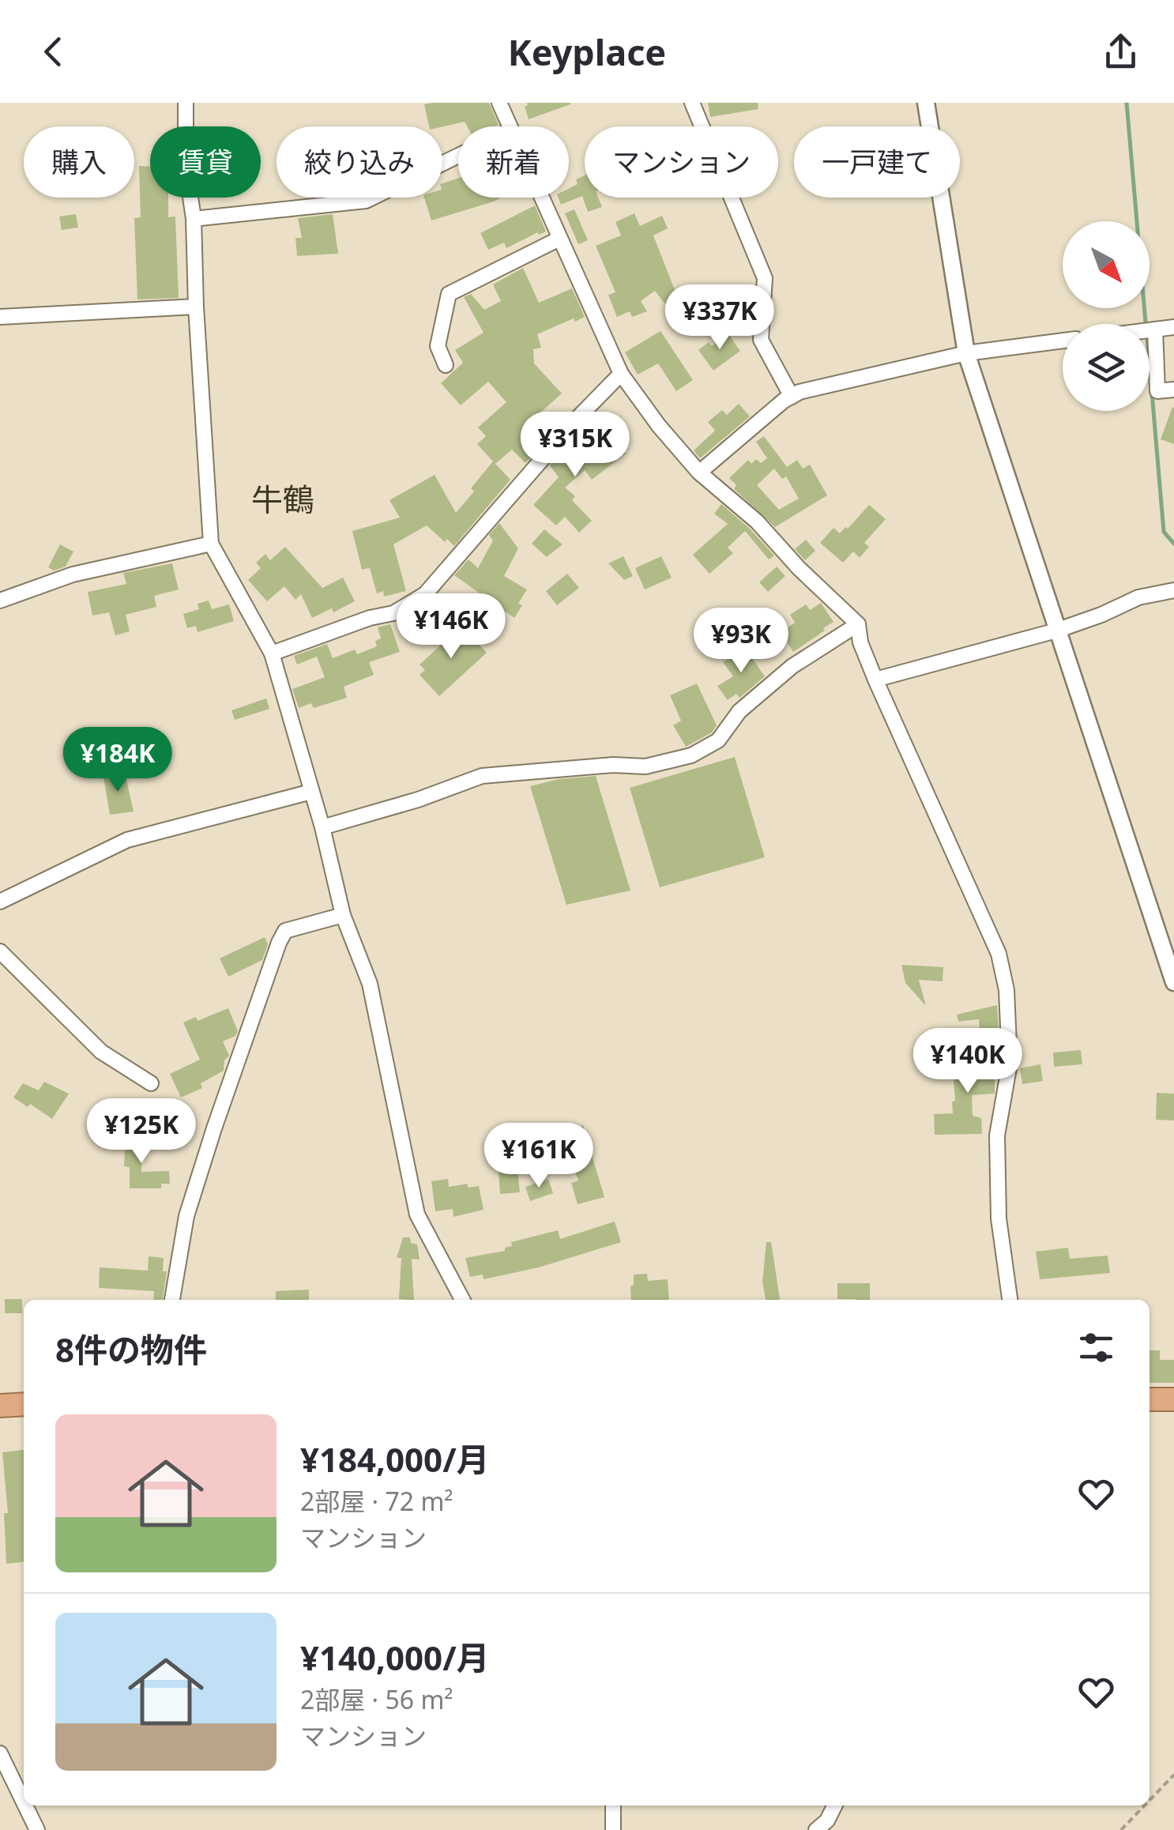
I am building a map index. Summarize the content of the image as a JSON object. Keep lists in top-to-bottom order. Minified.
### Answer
{"districts":["牛鶴"],"north":"bottom right","page":{"header":"Keyplace","chip":["購入","賃貸","絞り込み","新着","マンション","一戸建て"],"price":["¥337K","¥315K","¥146K","¥93K","¥184K","¥140K","¥125K","¥161K"],"heading":"8件の物件","list":[{"name":"¥184,000/月","note":"2部屋 · 72 m² · マンション"},{"name":"¥140,000/月","note":"2部屋 · 56 m² · マンション"}]}}
